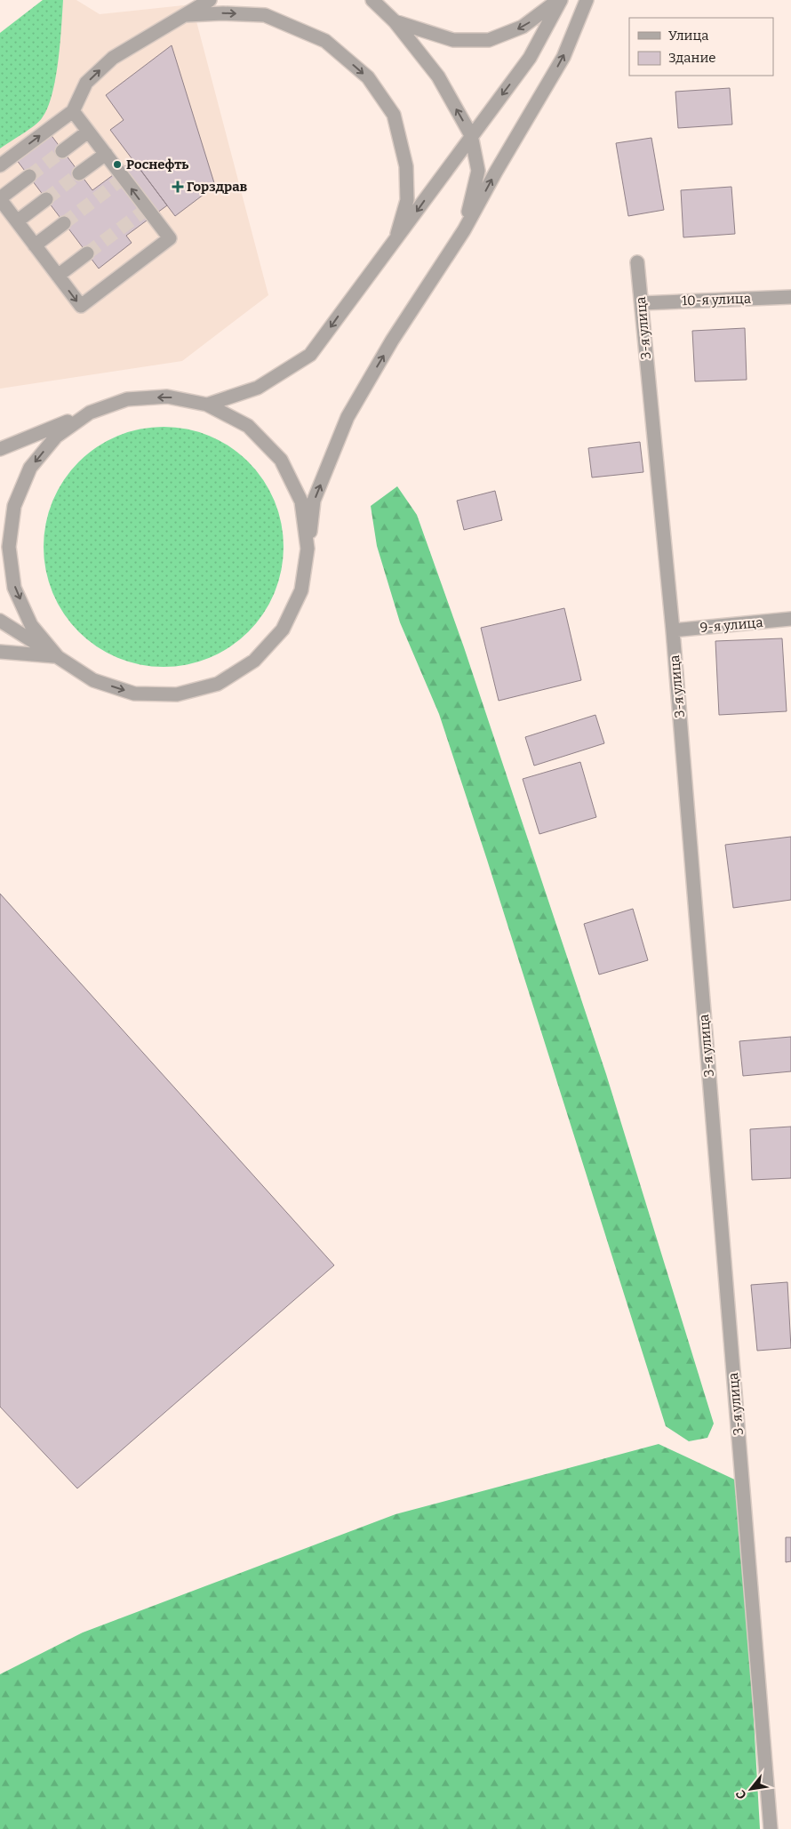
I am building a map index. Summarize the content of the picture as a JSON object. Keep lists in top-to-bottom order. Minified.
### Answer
{"streets":{"street":["10-я улица","3-я улица","9-я улица"]},"crossings":[["10-я улица","3-я улица"],["3-я улица","9-я улица"]],"places":{"other":["Роснефть"],"health":["Горздрав"]},"legend":["Улица","Здание"],"north":"bottom left"}
